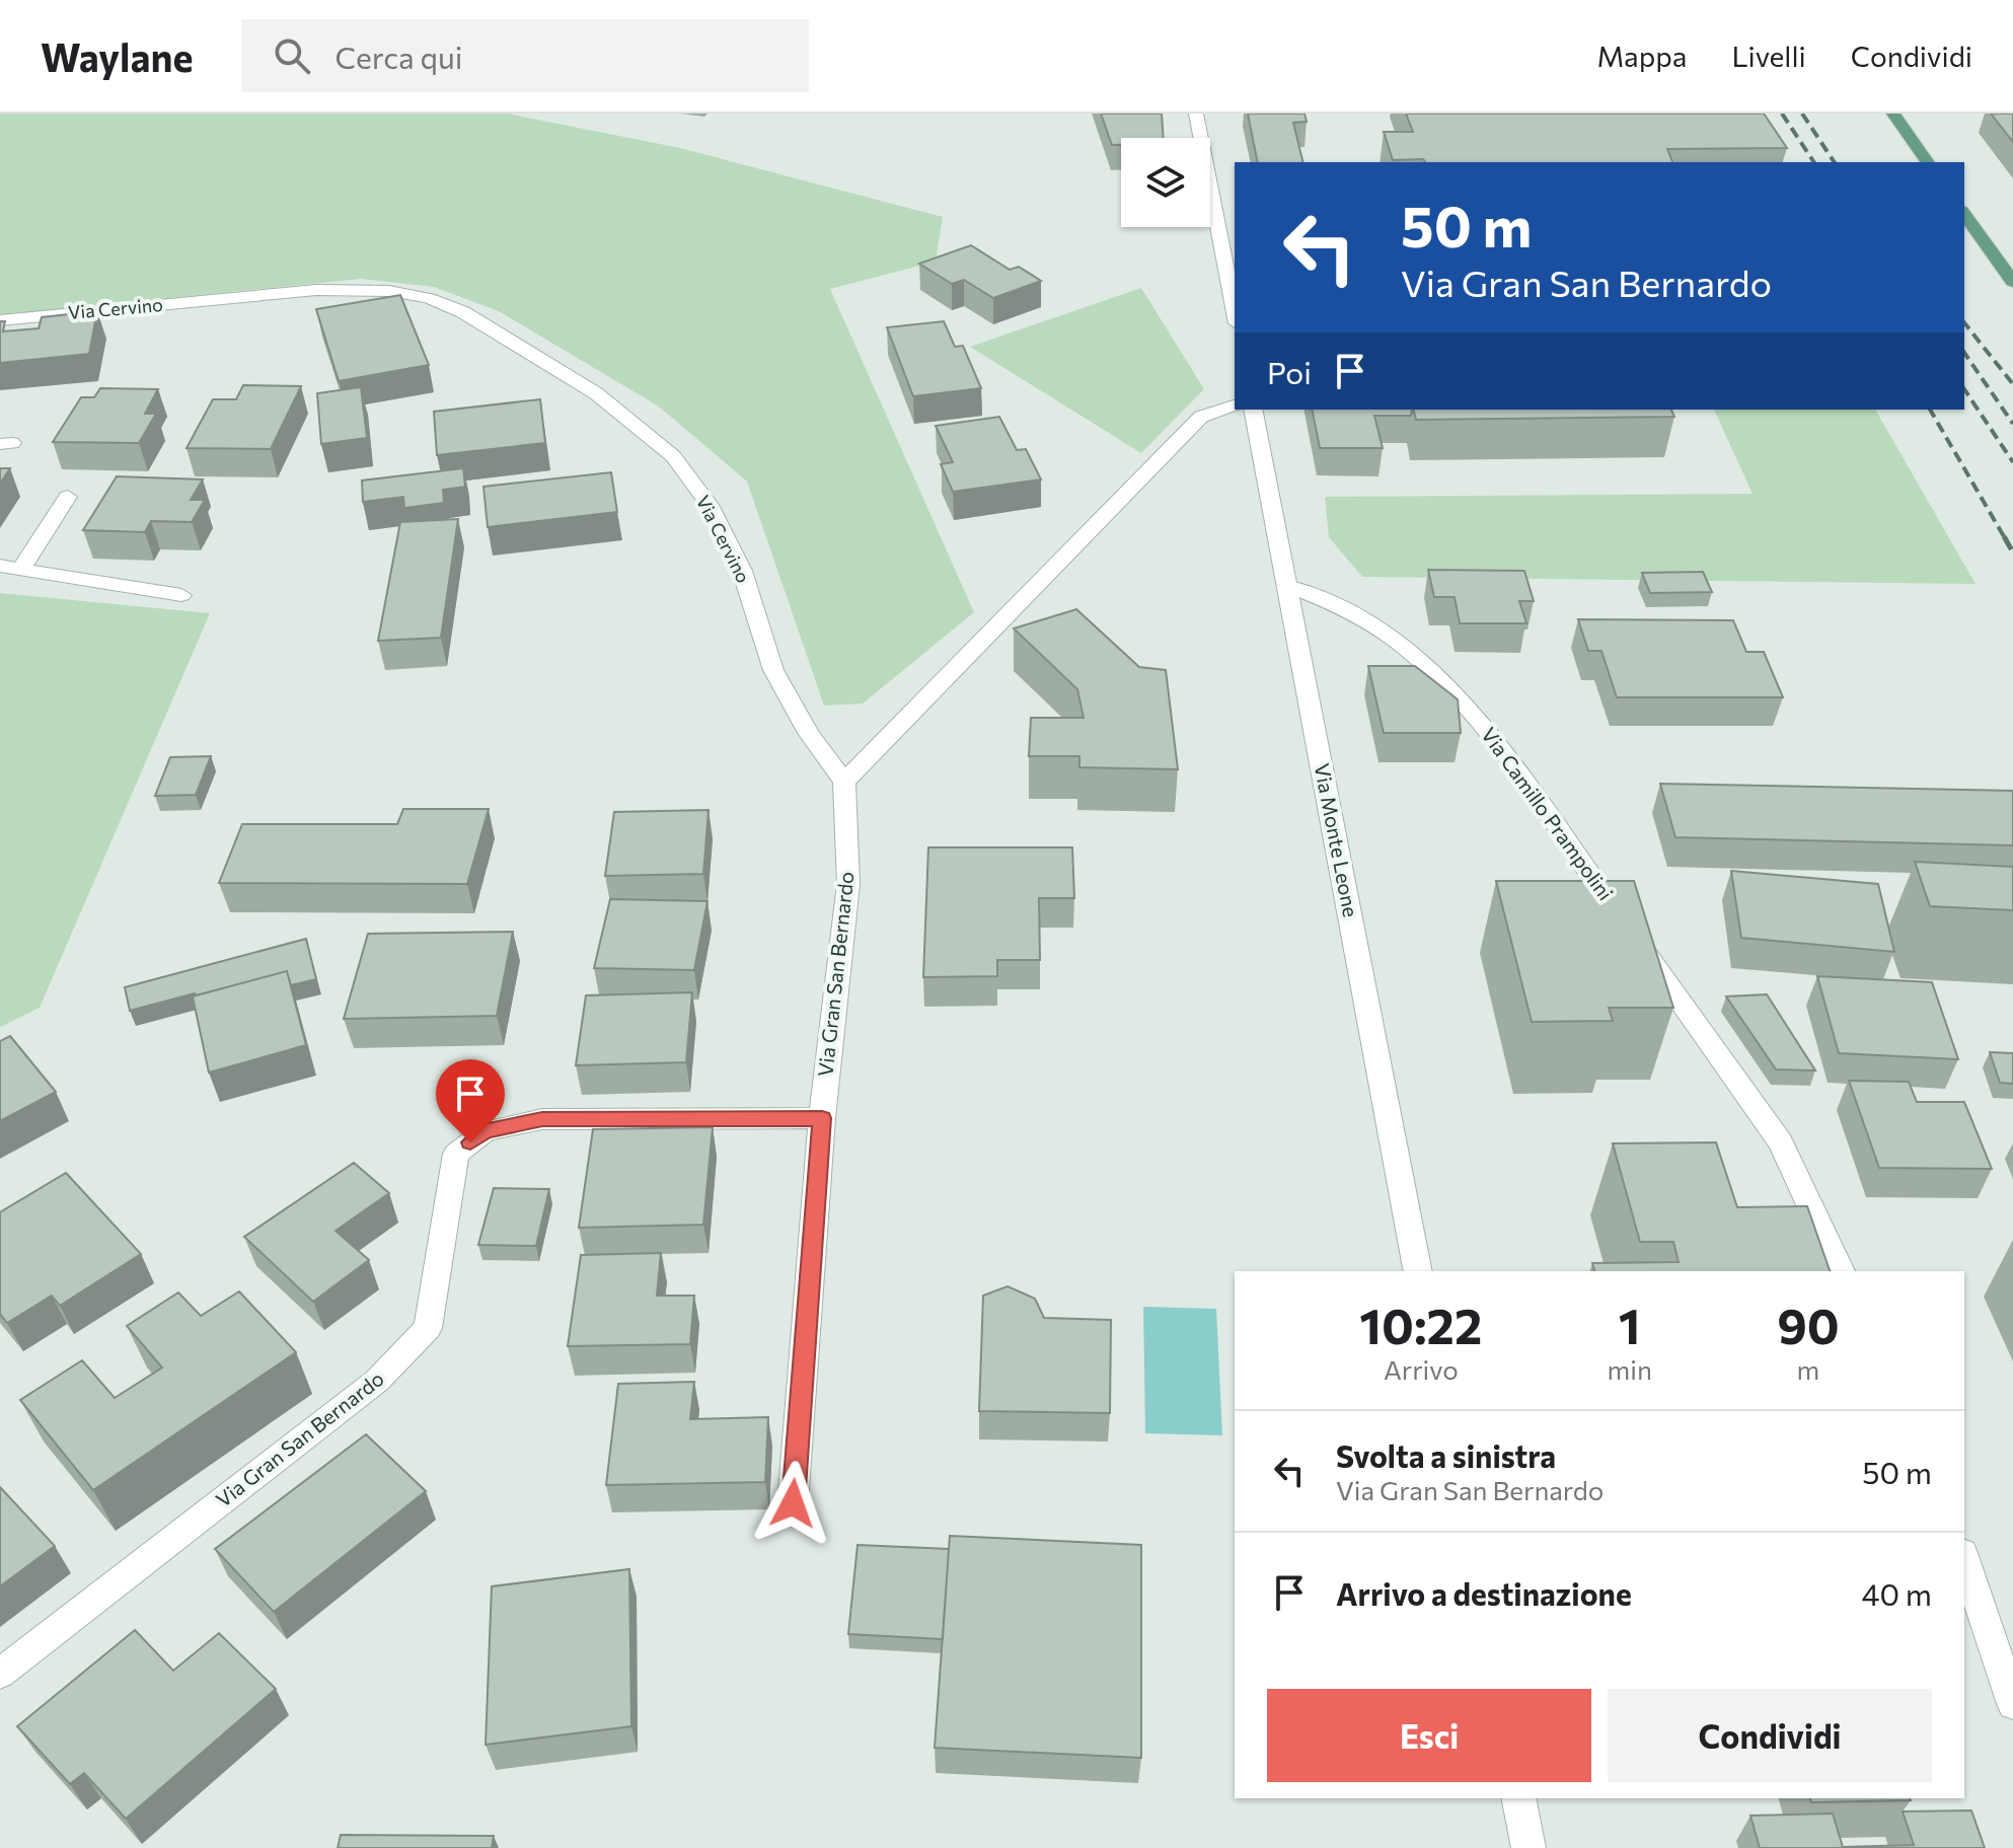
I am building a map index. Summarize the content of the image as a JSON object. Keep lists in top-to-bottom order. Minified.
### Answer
{"streets":{"street":["Via Cervino","Via Camillo Prampolini","Via Monte Leone","Via Gran San Bernardo"]},"crossings":[["Via Cervino","Via Gran San Bernardo"],["Via Camillo Prampolini","Via Monte Leone"]],"page":{"header":"Waylane","search":"Cerca qui","nav":["Mappa","Livelli","Condividi"],"turn":["50 m","Via Gran San Bernardo"],"then":"Poi","eta":["10:22","Arrivo","1","min","90","m"],"list":[{"name":"Svolta a sinistra","note":"Via Gran San Bernardo","value":"50 m"},{"name":"Arrivo a destinazione","value":"40 m"}],"buttons":["Esci","Condividi"]}}
